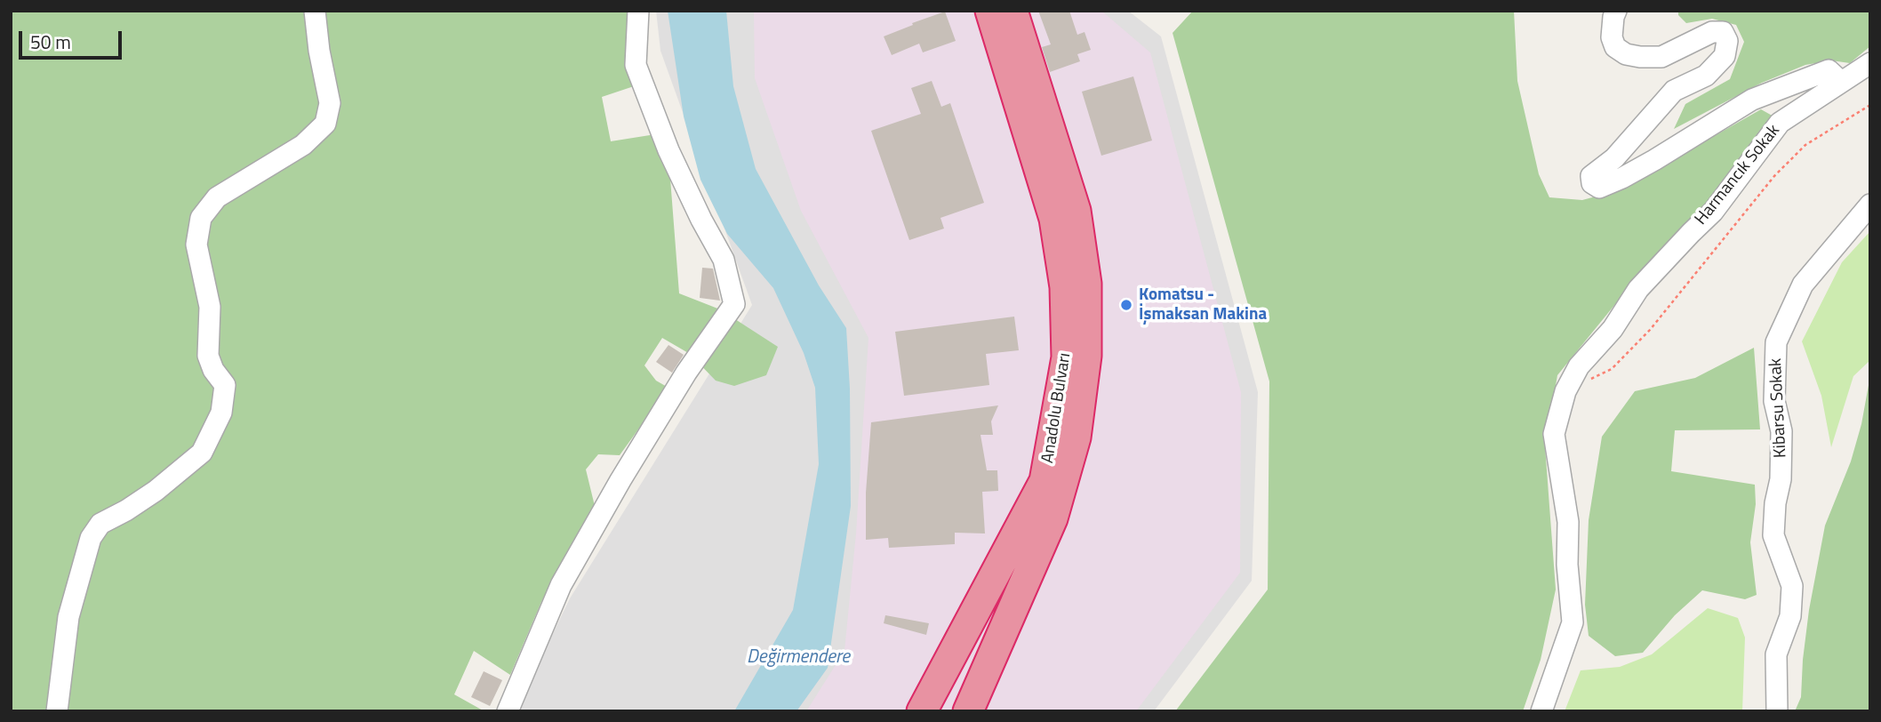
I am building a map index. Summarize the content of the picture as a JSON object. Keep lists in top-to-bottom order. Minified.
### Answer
{"streets":{"highway":["Anadolu Bulvarı"],"street":["Harmancık Sokak","Kibarsu Sokak"]},"water":["Değirmendere"],"places":["Komatsu - İşmaksan Makina"],"scale_bar":"50 m"}
